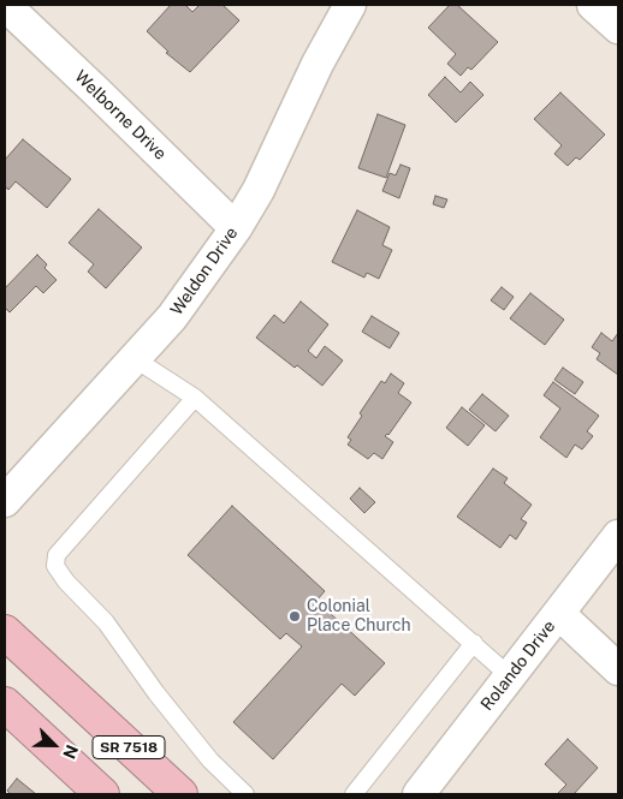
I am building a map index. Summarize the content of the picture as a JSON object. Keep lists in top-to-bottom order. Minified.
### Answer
{"streets":{"highway":["SR 7518"],"street":["Welborne Drive","Weldon Drive","Rolando Drive"]},"crossings":[["Welborne Drive","Weldon Drive"]],"places":["Colonial Place Church"],"north":"bottom right"}
